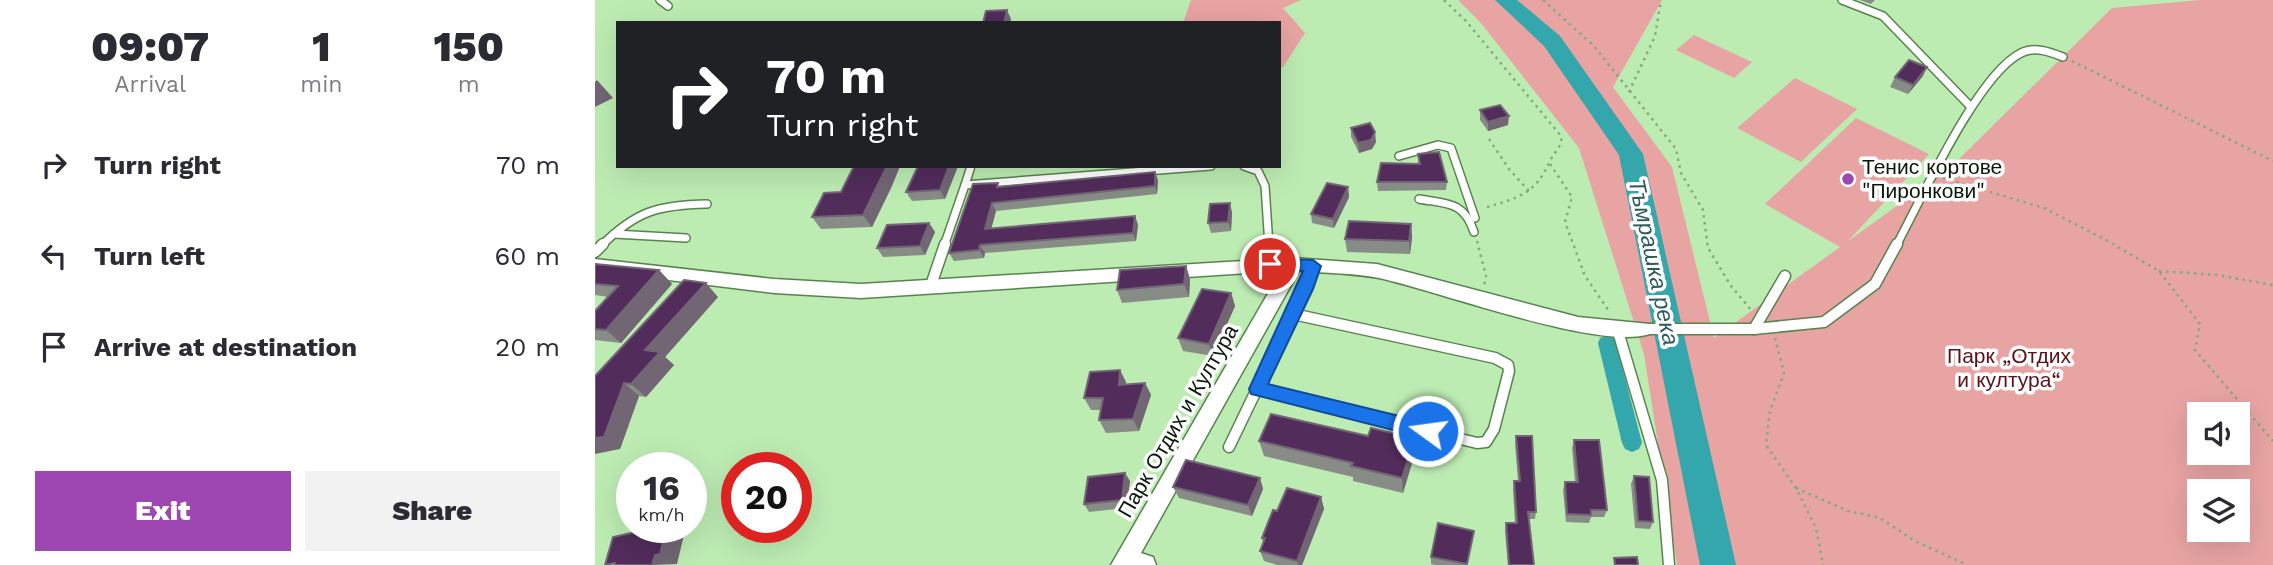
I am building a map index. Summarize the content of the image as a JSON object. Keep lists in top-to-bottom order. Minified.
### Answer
{"streets":{"street":["Парк Отдих и Култура"]},"water":["Тъмрашка река"],"parks":["Парк „Отдих и култура“"],"places":["Тенис кортове \"Пиронкови\""],"page":{"eta":["09:07","Arrival","1","min","150","m"],"turn":["70 m","Turn right"],"list":[{"name":"Turn right","value":"70 m"},{"name":"Turn left","value":"60 m"},{"name":"Arrive at destination","value":"20 m"}],"speed":"16 km/h","limit":"20","buttons":["Exit","Share"]}}
